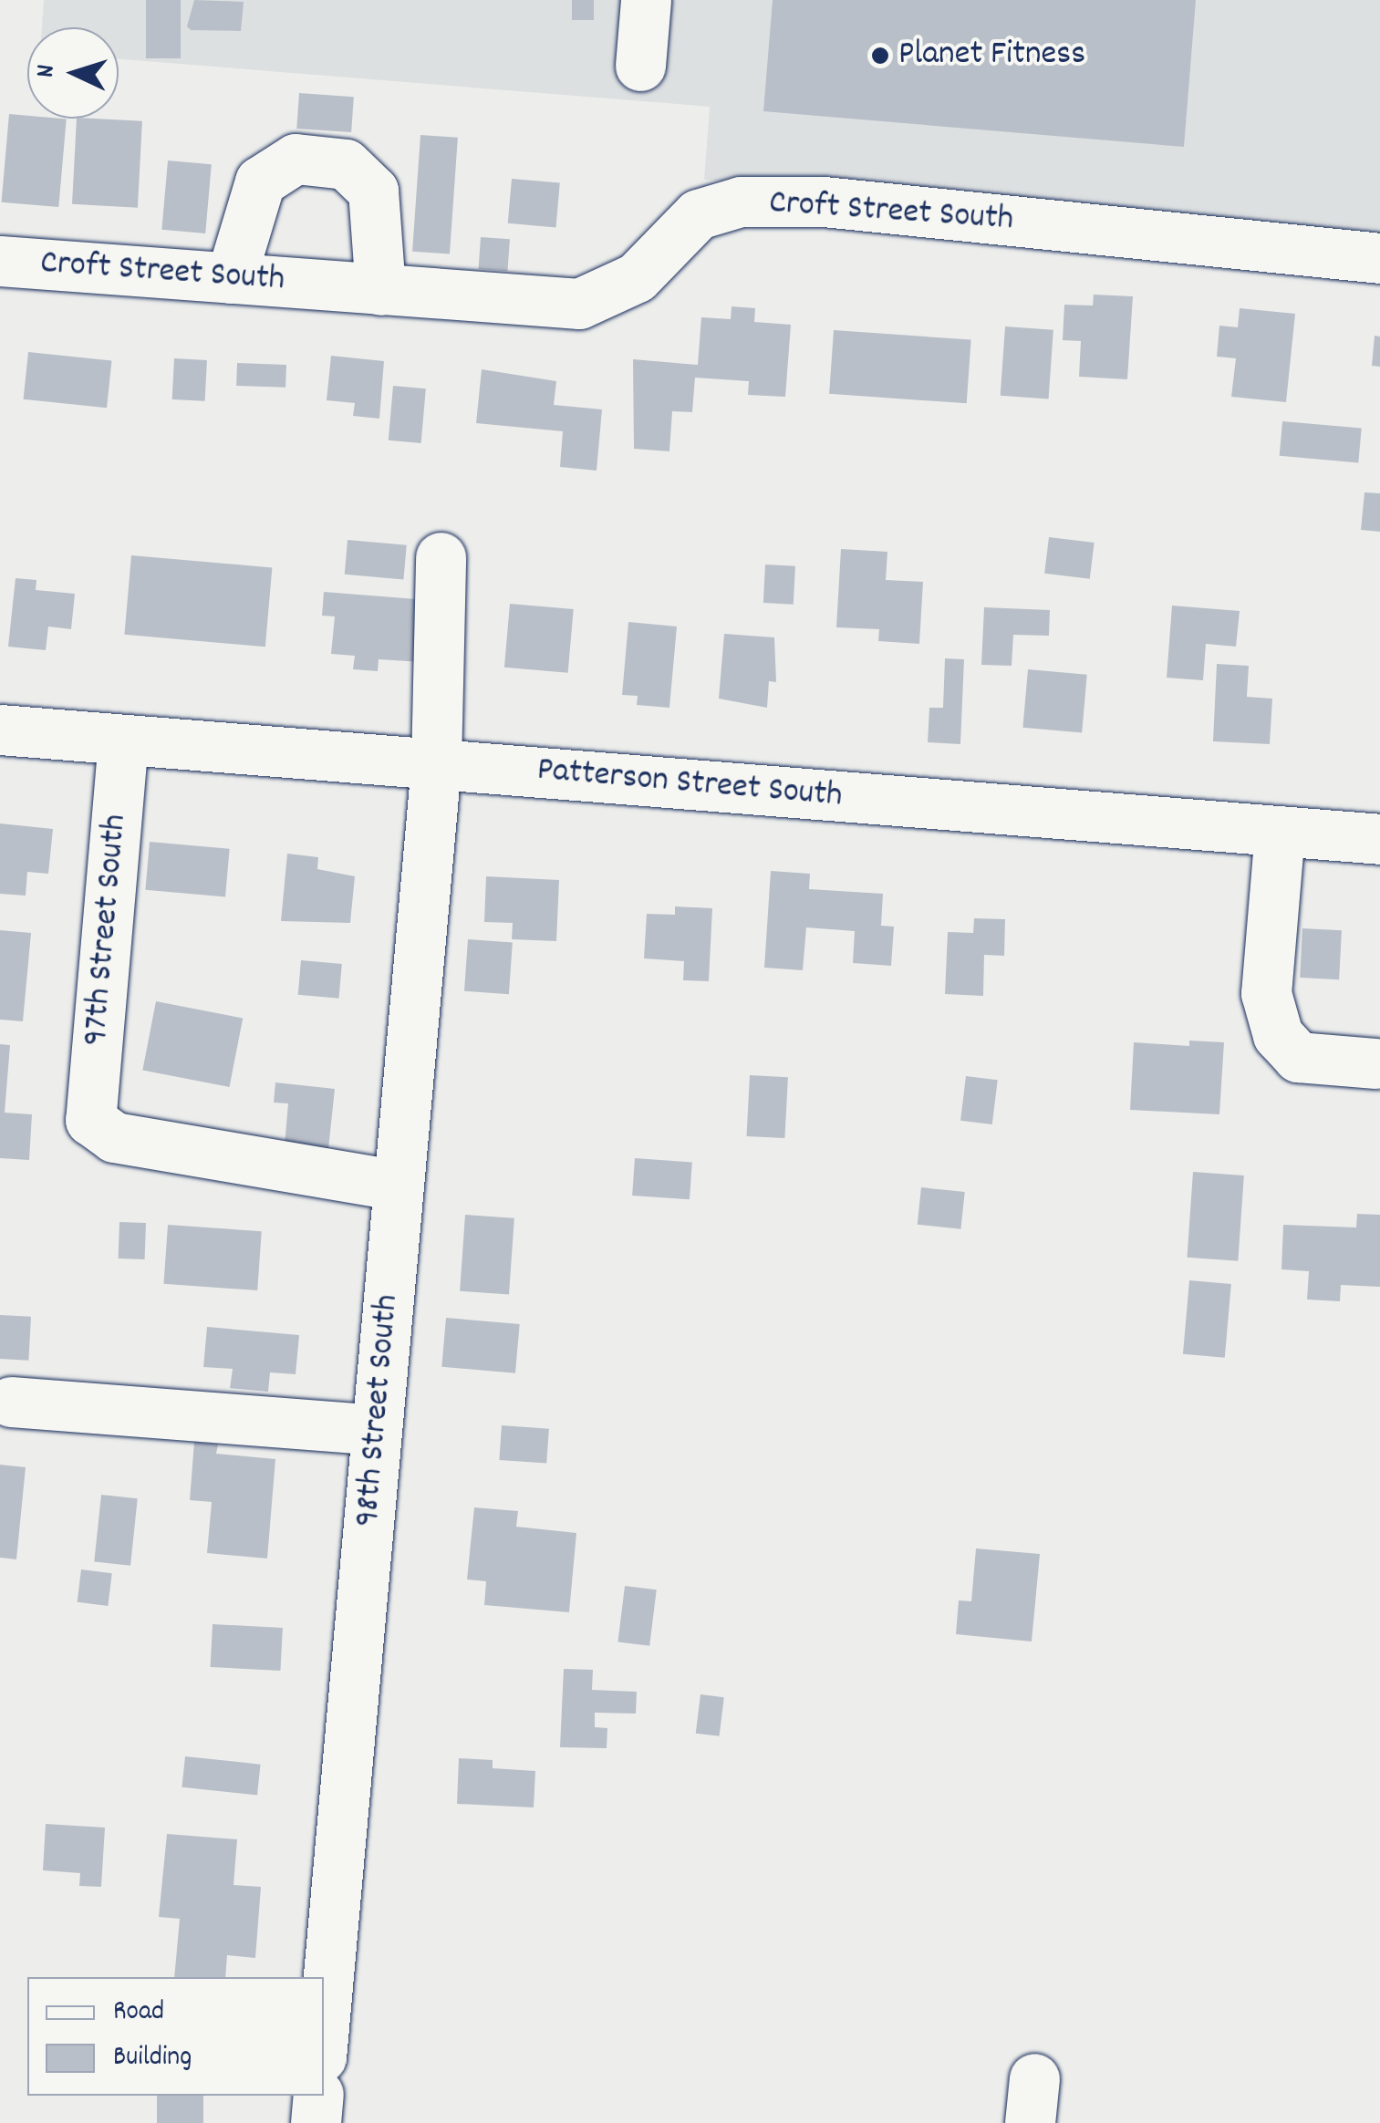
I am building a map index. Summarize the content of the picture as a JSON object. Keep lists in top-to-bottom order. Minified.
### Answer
{"streets":{"street":["Croft Street South","Patterson Street South","97th Street South","98th Street South"]},"crossings":[["Patterson Street South","97th Street South"],["Patterson Street South","98th Street South"],["97th Street South","98th Street South"]],"places":["Planet Fitness"],"legend":["Road","Building"],"north":"left"}
